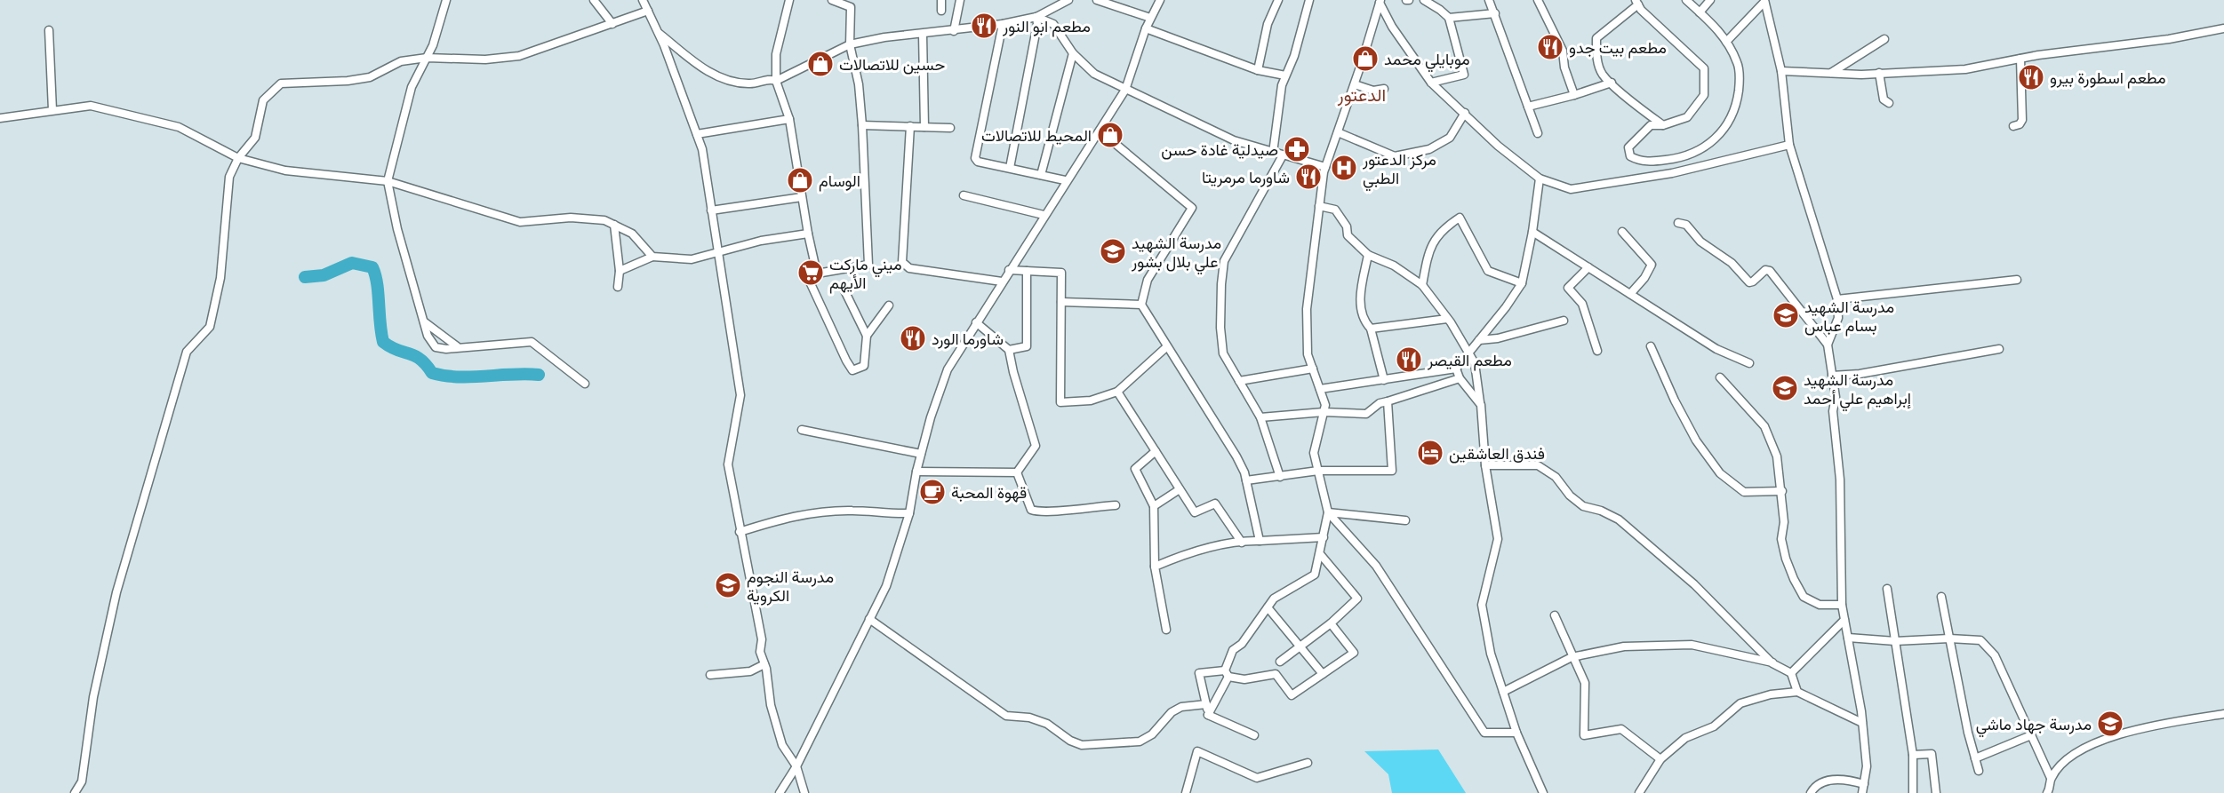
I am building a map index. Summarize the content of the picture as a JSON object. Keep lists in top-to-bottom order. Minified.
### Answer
{"districts":["الدعتور"],"places":{"restaurant":["مطعم ابو النور","مطعم بيت جدو","مطعم اسطورة بيرو","شاورما مرمريتا","شاورما الورد","مطعم القيصر"],"shop":["موبايلي محمد","حسين للاتصالات","المحيط للاتصالات","الوسام"],"pharmacy":["صيدلية غادة حسن"],"hospital":["مركز الدعتور الطبي"],"school or university":["مدرسة الشهيد علي بلال بشور","مدرسة الشهيد بسام عباس","مدرسة الشهيد إبراهيم علي أحمد","مدرسة النجوم الكروية","مدرسة جهاد ماشي"],"supermarket":["ميني ماركت الأيهم"],"hotel":["فندق العاشقين"],"cafe":["قهوة المحبة"]}}
